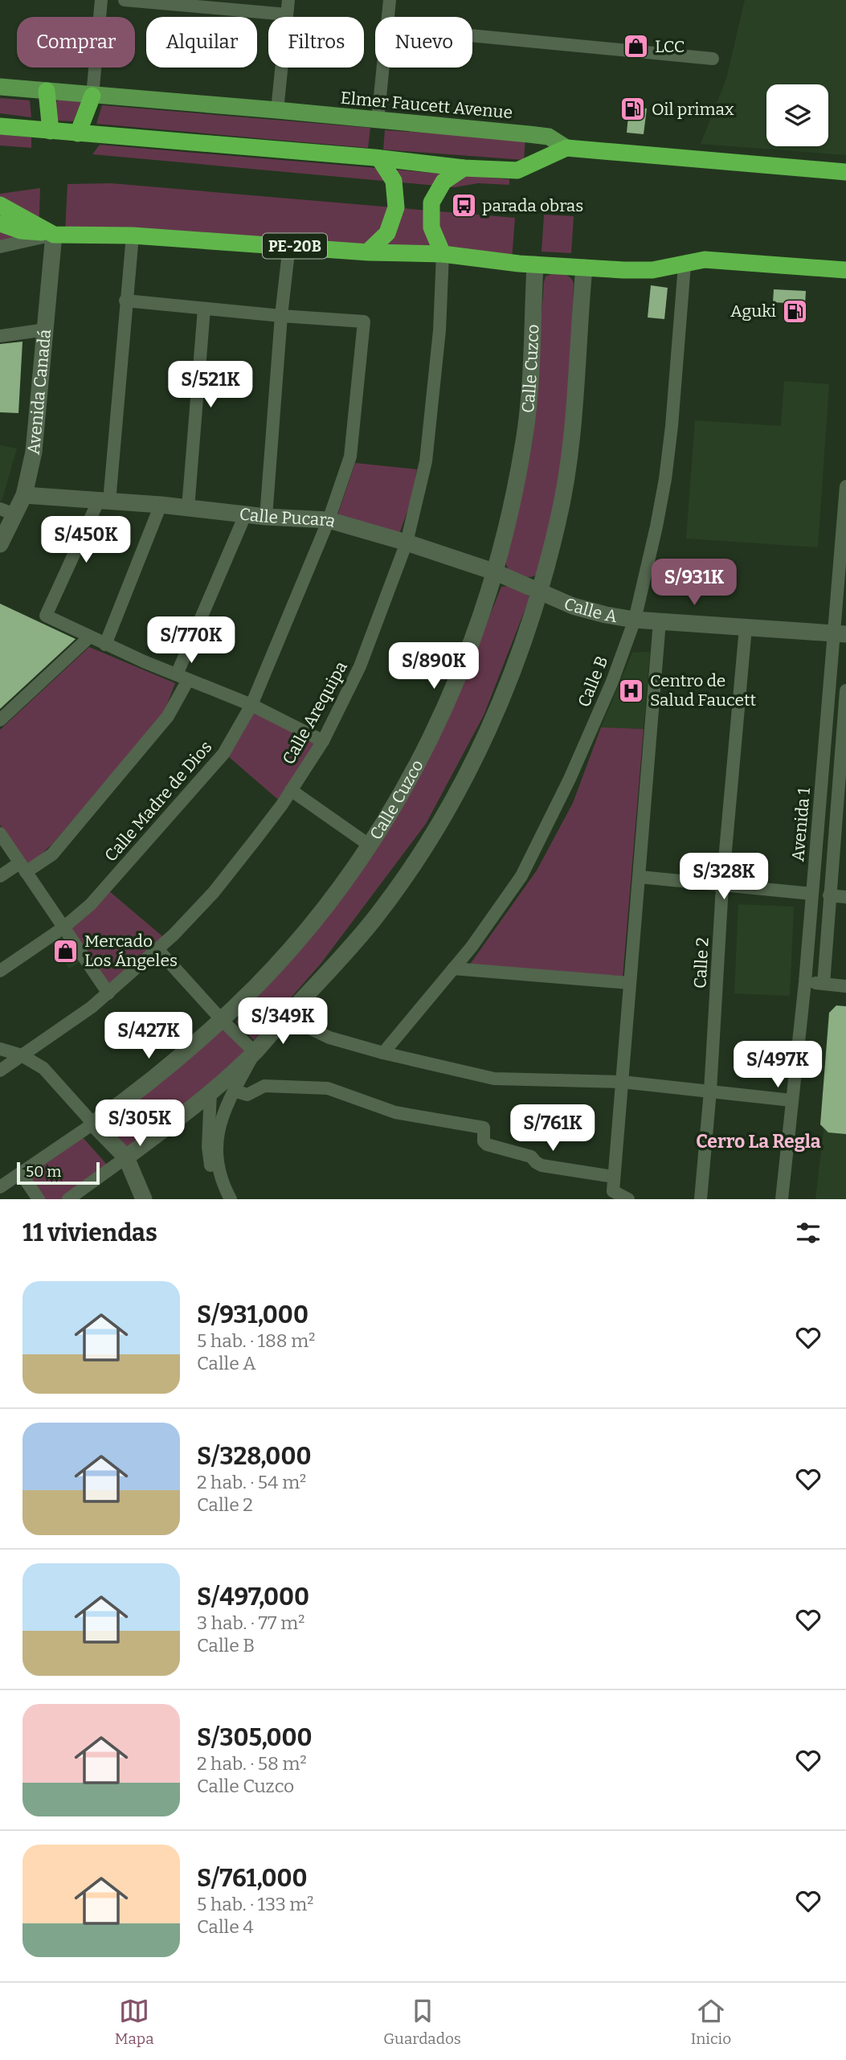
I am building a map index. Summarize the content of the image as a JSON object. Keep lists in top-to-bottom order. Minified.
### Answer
{"streets":{"highway":["Elmer Faucett Avenue","PE-20B"],"street":["Calle Cuzco","Avenida Canadá","Calle Pucara","Calle A","Calle B","Calle Arequipa","Calle Madre de Dios","Avenida 1","Calle 2"]},"crossings":[["PE-20B","Calle Cuzco"],["PE-20B","Avenida Canadá"],["PE-20B","Calle B"],["PE-20B","Calle Arequipa"],["Calle Cuzco","Calle Pucara"],["Avenida Canadá","Calle Pucara"],["Calle Pucara","Calle A"],["Calle Pucara","Calle Arequipa"],["Calle Pucara","Calle Madre de Dios"],["Calle A","Calle B"],["Calle A","Avenida 1"],["Calle A","Calle 2"]],"districts":["Cerro La Regla"],"places":{"shop":["LCC","Mercado Los Ángeles"],"fuel station":["Oil primax","Aguki"],"bus stop":["parada obras"],"hospital":["Centro de Salud Faucett"]},"scale_bar":"50 m","page":{"chip":["Comprar","Alquilar","Filtros","Nuevo"],"price":["S/521K","S/450K","S/931K","S/770K","S/890K","S/328K","S/349K","S/427K","S/497K","S/305K","S/761K"],"scale":"50 m","heading":"11 viviendas","list":[{"name":"S/931,000","note":"5 hab. · 188 m² · Calle A"},{"name":"S/328,000","note":"2 hab. · 54 m² · Calle 2"},{"name":"S/497,000","note":"3 hab. · 77 m² · Calle B"},{"name":"S/305,000","note":"2 hab. · 58 m² · Calle Cuzco"},{"name":"S/761,000","note":"5 hab. · 133 m² · Calle 4"}],"tabs":["Mapa","Guardados","Inicio"]}}
